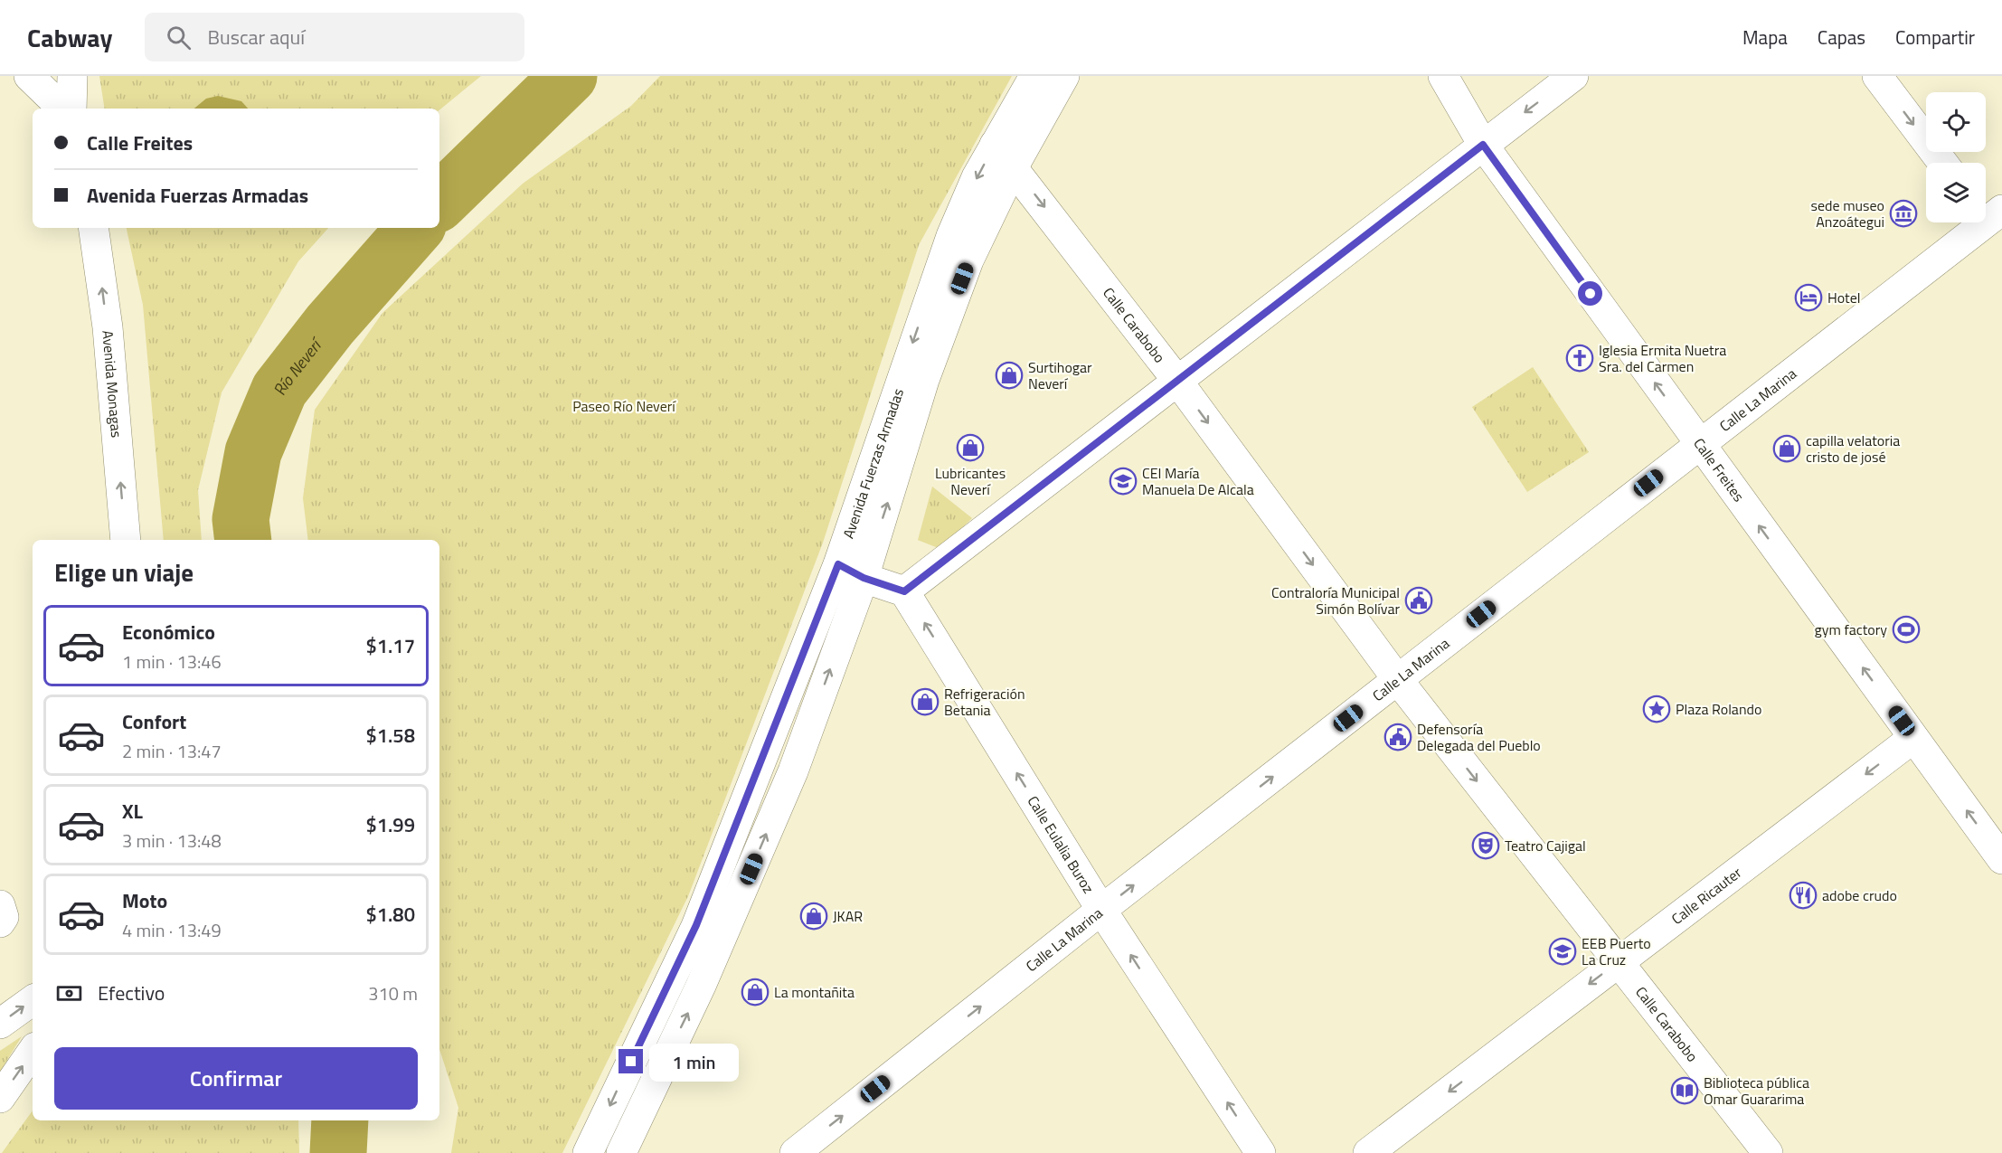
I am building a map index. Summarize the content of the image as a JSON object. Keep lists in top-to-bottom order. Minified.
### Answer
{"streets":{"street":["Calle Carabobo","Avenida Monagas","Calle La Marina","Avenida Fuerzas Armadas","Calle Freites","Calle Eulalia Buroz","Calle Ricauter"]},"crossings":[["Calle Carabobo","Calle La Marina"],["Calle Carabobo","Avenida Fuerzas Armadas"],["Calle Carabobo","Calle Ricauter"],["Calle La Marina","Calle Freites"],["Calle La Marina","Calle Eulalia Buroz"],["Calle Freites","Calle Ricauter"]],"one_way":["Calle Carabobo","Avenida Monagas","Calle La Marina","Calle Freites","Calle Eulalia Buroz","Calle Ricauter"],"water":["Río Neverí"],"parks":["Paseo Río Neverí"],"places":{"museum":["sede museo Anzoátegui"],"hotel":["Hotel"],"church":["Iglesia Ermita Nuetra Sra. del Carmen"],"shop":["Surtihogar Neverí","Lubricantes Neverí","capilla velatoria cristo de josé","Refrigeración Betania","JKAR","La montañita"],"school or university":["CEI María Manuela De Alcala","EEB Puerto La Cruz"],"public building":["Contraloría Municipal Simón Bolívar","Defensoría Delegada del Pueblo"],"sports":["gym factory"],"place":["Plaza Rolando"],"theatre":["Teatro Cajigal"],"restaurant":["adobe crudo"],"library":["Biblioteca pública Omar Guararima"]},"page":{"header":"Cabway","search":"Buscar aquí","nav":["Mapa","Capas","Compartir"],"banner":["Calle Freites","Avenida Fuerzas Armadas"],"heading":"Elige un viaje","list":[{"name":"Económico","note":"1 min · 13:46","value":"$1.17"},{"name":"Confort","note":"2 min · 13:47","value":"$1.58"},{"name":"XL","note":"3 min · 13:48","value":"$1.99"},{"name":"Moto","note":"4 min · 13:49","value":"$1.80"}],"pay":["Efectivo","310 m"],"buttons":"Confirmar","bubble":"1 min"}}
